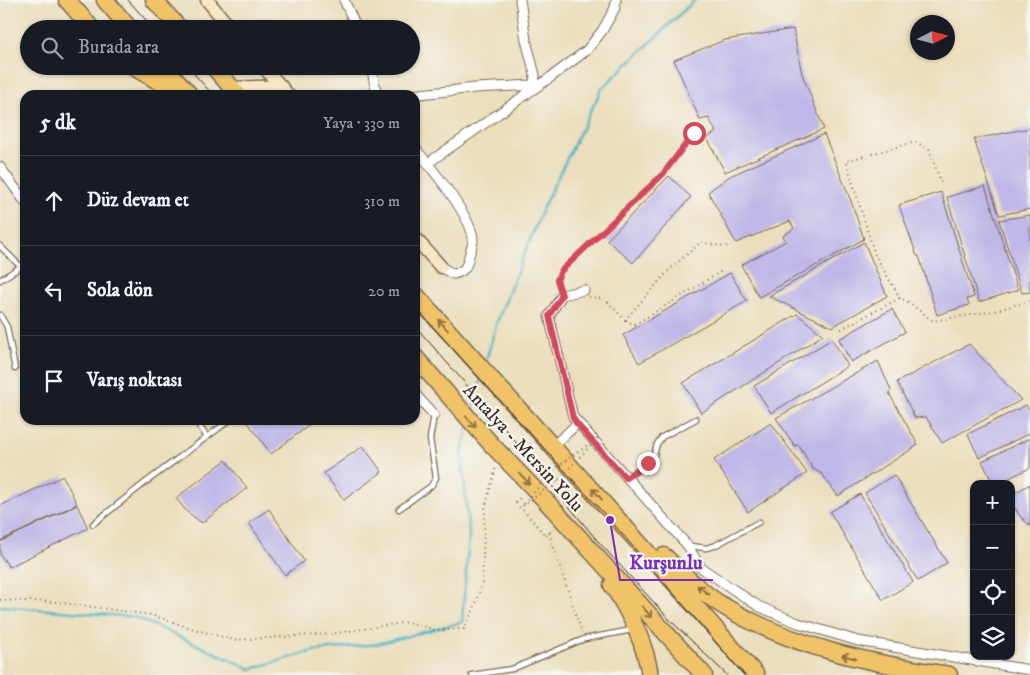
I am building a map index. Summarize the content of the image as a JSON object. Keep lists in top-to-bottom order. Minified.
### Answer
{"streets":{"highway":["Antalya - Mersin Yolu"]},"places":["Kurşunlu"],"north":"right","page":{"search":"Burada ara","heading":["5 dk","Yaya · 330 m"],"list":[["Düz devam et","310 m"],["Sola dön","20 m"],"Varış noktası"],"map_buttons":["+","−"]}}
